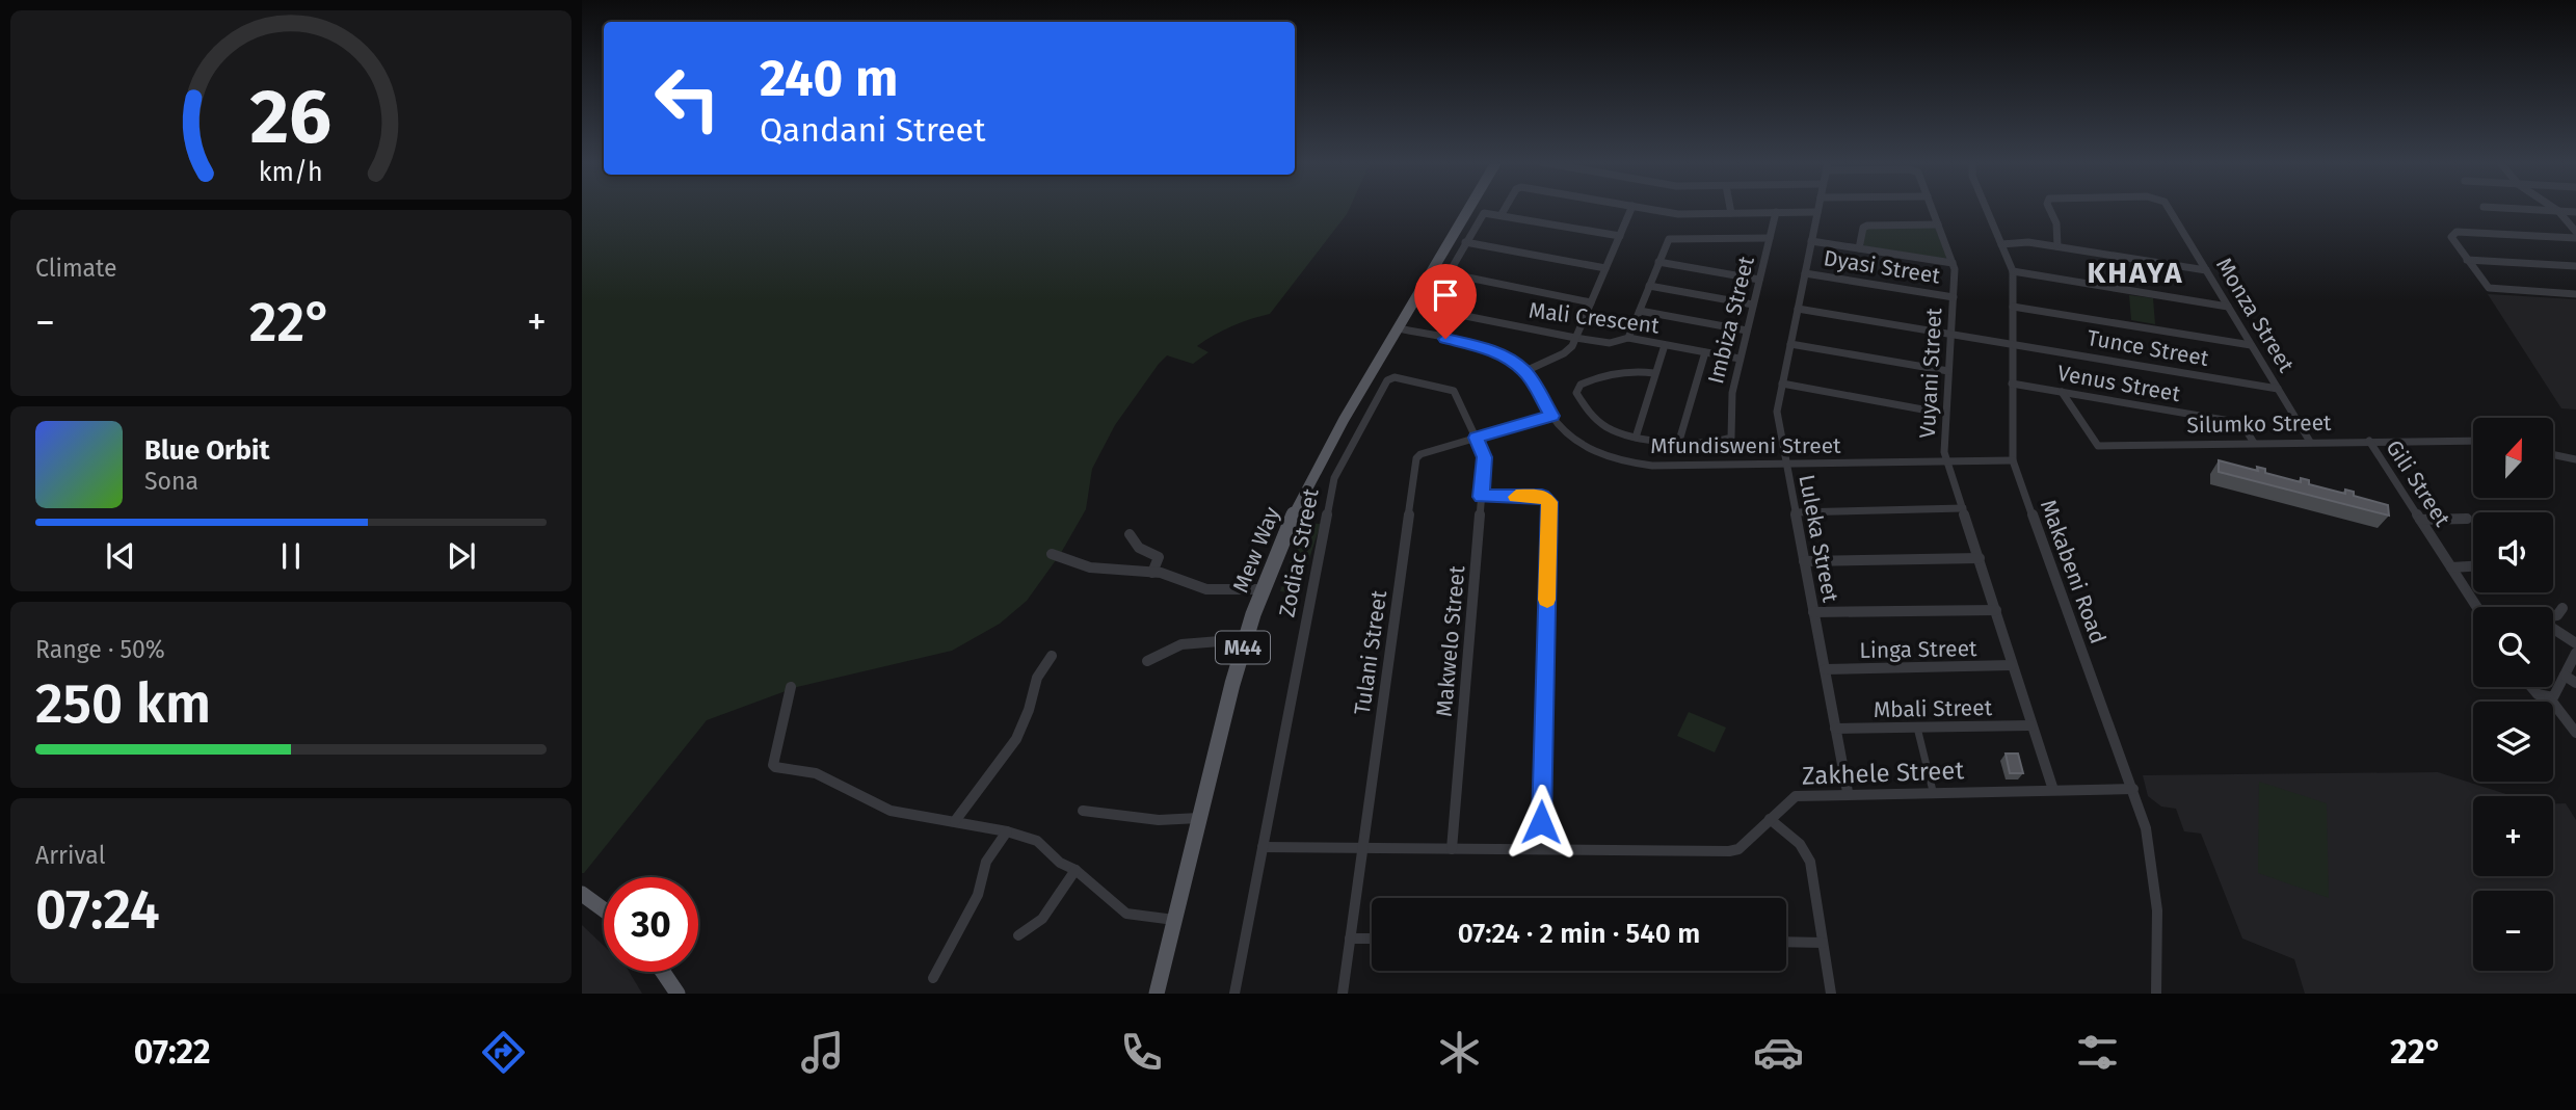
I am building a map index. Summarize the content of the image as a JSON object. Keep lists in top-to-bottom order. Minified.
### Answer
{"streets":{"main road":["Mew Way","M44"],"street":["Dyasi Street","Monza Street","Mali Crescent","Imbiza Street","Tunce Street","Vuyani Street","Venus Street","Silumko Street","Mfundisweni Street","Gili Street","Luleka Street","Zodiac Street","Makabeni Road","Makwelo Street","Linga Street","Tulani Street","Mbali Street","Zakhele Street"]},"crossings":[["Dyasi Street","Vuyani Street"],["Dyasi Street","Luleka Street"],["Monza Street","Tunce Street"],["Monza Street","Silumko Street"],["Mali Crescent","Imbiza Street"],["Tunce Street","Vuyani Street"],["Tunce Street","Luleka Street"],["Tunce Street","Makabeni Road"],["Vuyani Street","Mfundisweni Street"],["Vuyani Street","Linga Street"],["Vuyani Street","Mbali Street"],["Vuyani Street","Zakhele Street"],["Venus Street","Silumko Street"],["Venus Street","Makabeni Road"],["Silumko Street","Gili Street"],["Mfundisweni Street","Luleka Street"],["Mfundisweni Street","Mew Way"],["Mfundisweni Street","Makabeni Road"],["Mfundisweni Street","Tulani Street"],["Luleka Street","Linga Street"],["Luleka Street","Mbali Street"],["Luleka Street","Zakhele Street"],["Zodiac Street","Makwelo Street"],["Zodiac Street","Tulani Street"],["Zodiac Street","Zakhele Street"],["Makabeni Road","Zakhele Street"],["Makwelo Street","Tulani Street"],["Makwelo Street","Zakhele Street"],["Tulani Street","Zakhele Street"]],"districts":["KHAYA"],"north":"top","page":{"turn":["240 m","Qandani Street"],"tile":["Climate",["Range · 50%","250 km"],["Arrival","07:24"]],"heat":["−","22°","+"],"map_buttons":["+","−"],"song":["Blue Orbit","Sona"],"limit":"30","trip":"07:24 · 2 min · 540 m","tabs":["07:22","22°"],"gauge":["26","km/h"]}}
